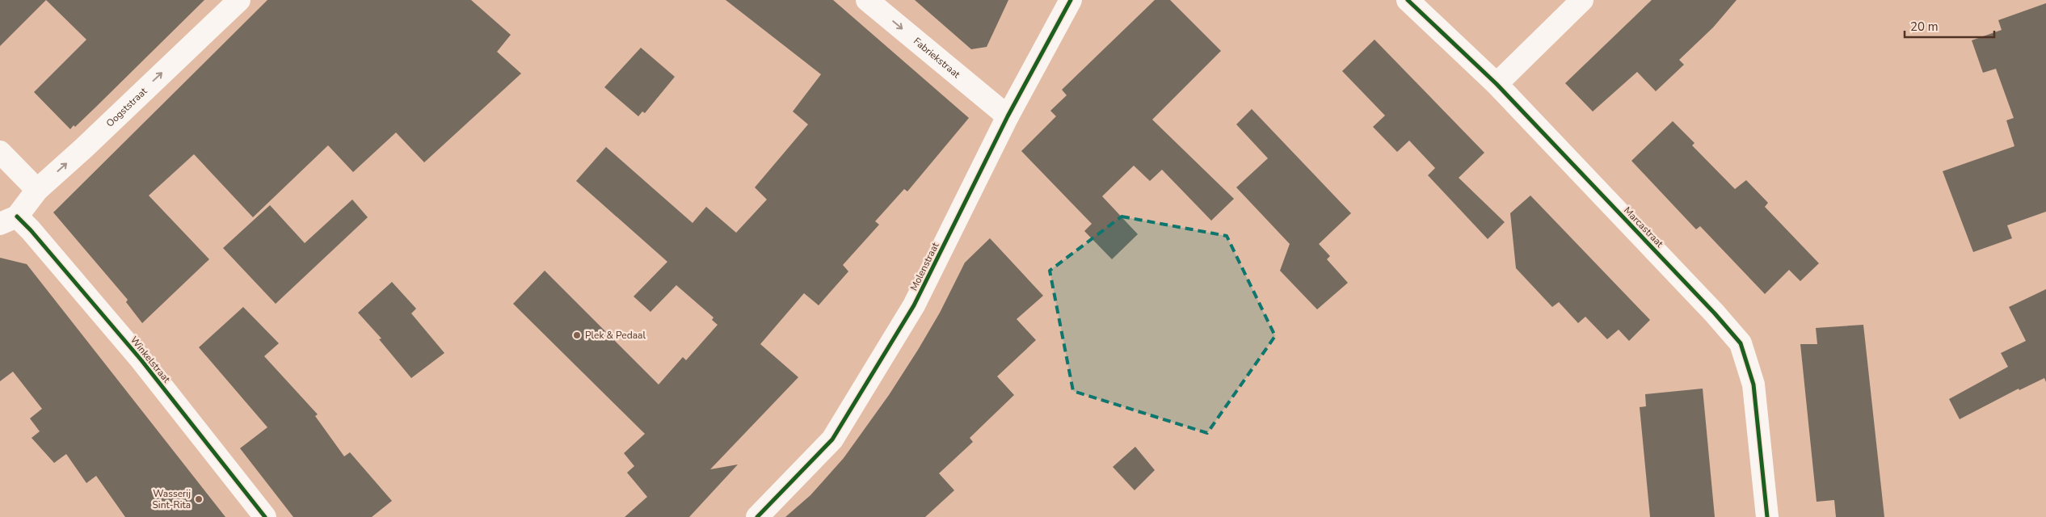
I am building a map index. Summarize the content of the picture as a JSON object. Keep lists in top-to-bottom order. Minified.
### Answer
{"streets":{"street":["Fabriekstraat","Oogststraat","Marcastraat","Molenstraat","Winkelstraat"]},"crossings":[["Fabriekstraat","Molenstraat"],["Oogststraat","Winkelstraat"]],"one_way":["Fabriekstraat","Oogststraat"],"places":["Plek & Pedaal","Wasserij Sint-Rita"],"scale_bar":"20 m"}
